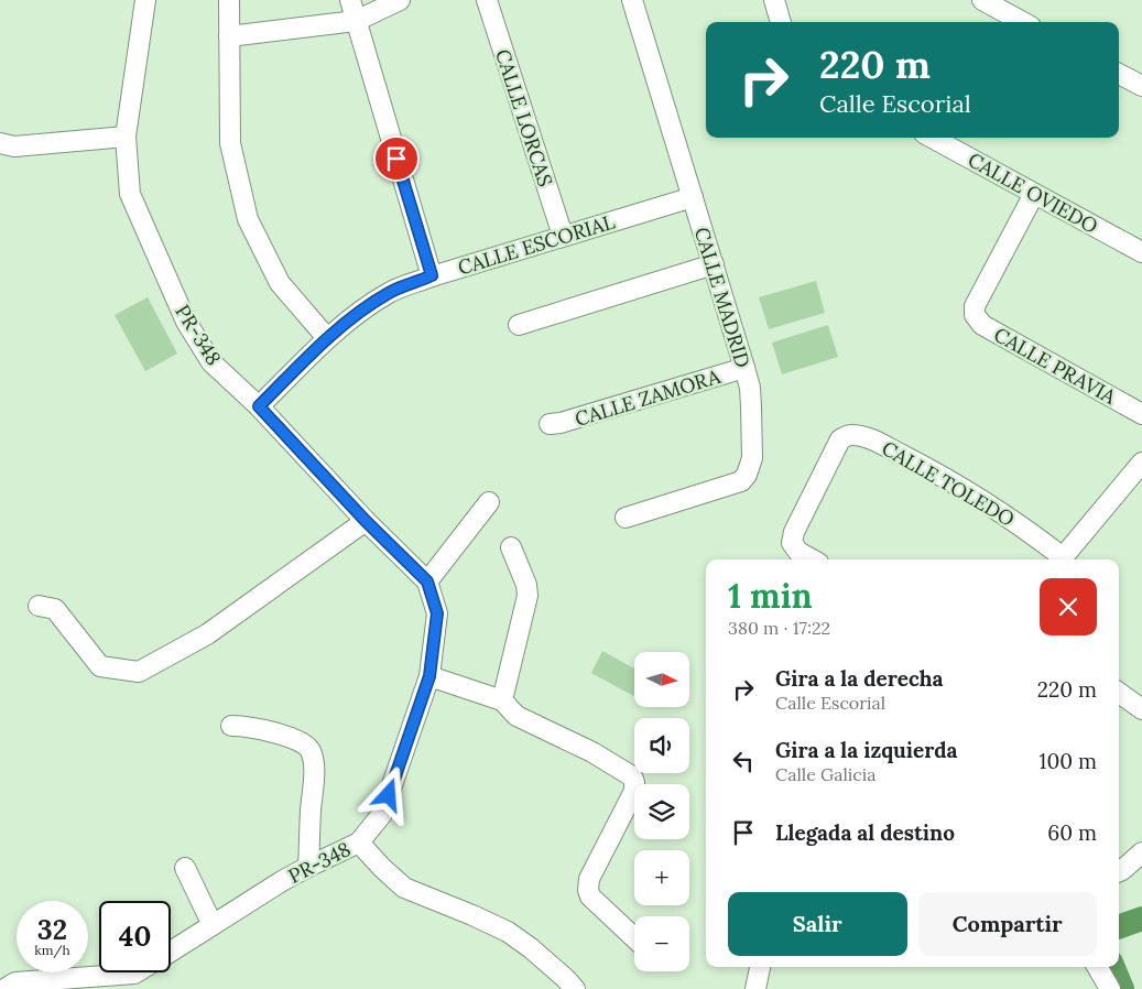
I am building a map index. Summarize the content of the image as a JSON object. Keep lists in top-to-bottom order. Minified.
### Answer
{"streets":{"street":["CALLE LORCAS","CALLE OVIEDO","CALLE ESCORIAL","CALLE MADRID","PR-348","CALLE PRAVIA","CALLE ZAMORA","CALLE TOLEDO"]},"crossings":[["CALLE LORCAS","CALLE ESCORIAL"],["CALLE OVIEDO","CALLE PRAVIA"],["CALLE ESCORIAL","CALLE MADRID"],["CALLE ESCORIAL","PR-348"],["CALLE MADRID","CALLE ZAMORA"]],"north":"right","page":{"turn":["220 m","Calle Escorial"],"heading":["1 min","380 m · 17:22"],"map_buttons":["+","−"],"list":[{"name":"Gira a la derecha","note":"Calle Escorial","value":"220 m"},{"name":"Gira a la izquierda","note":"Calle Galicia","value":"100 m"},{"name":"Llegada al destino","value":"60 m"}],"buttons":["Salir","Compartir"],"speed":"32 km/h","limit":"40"}}
